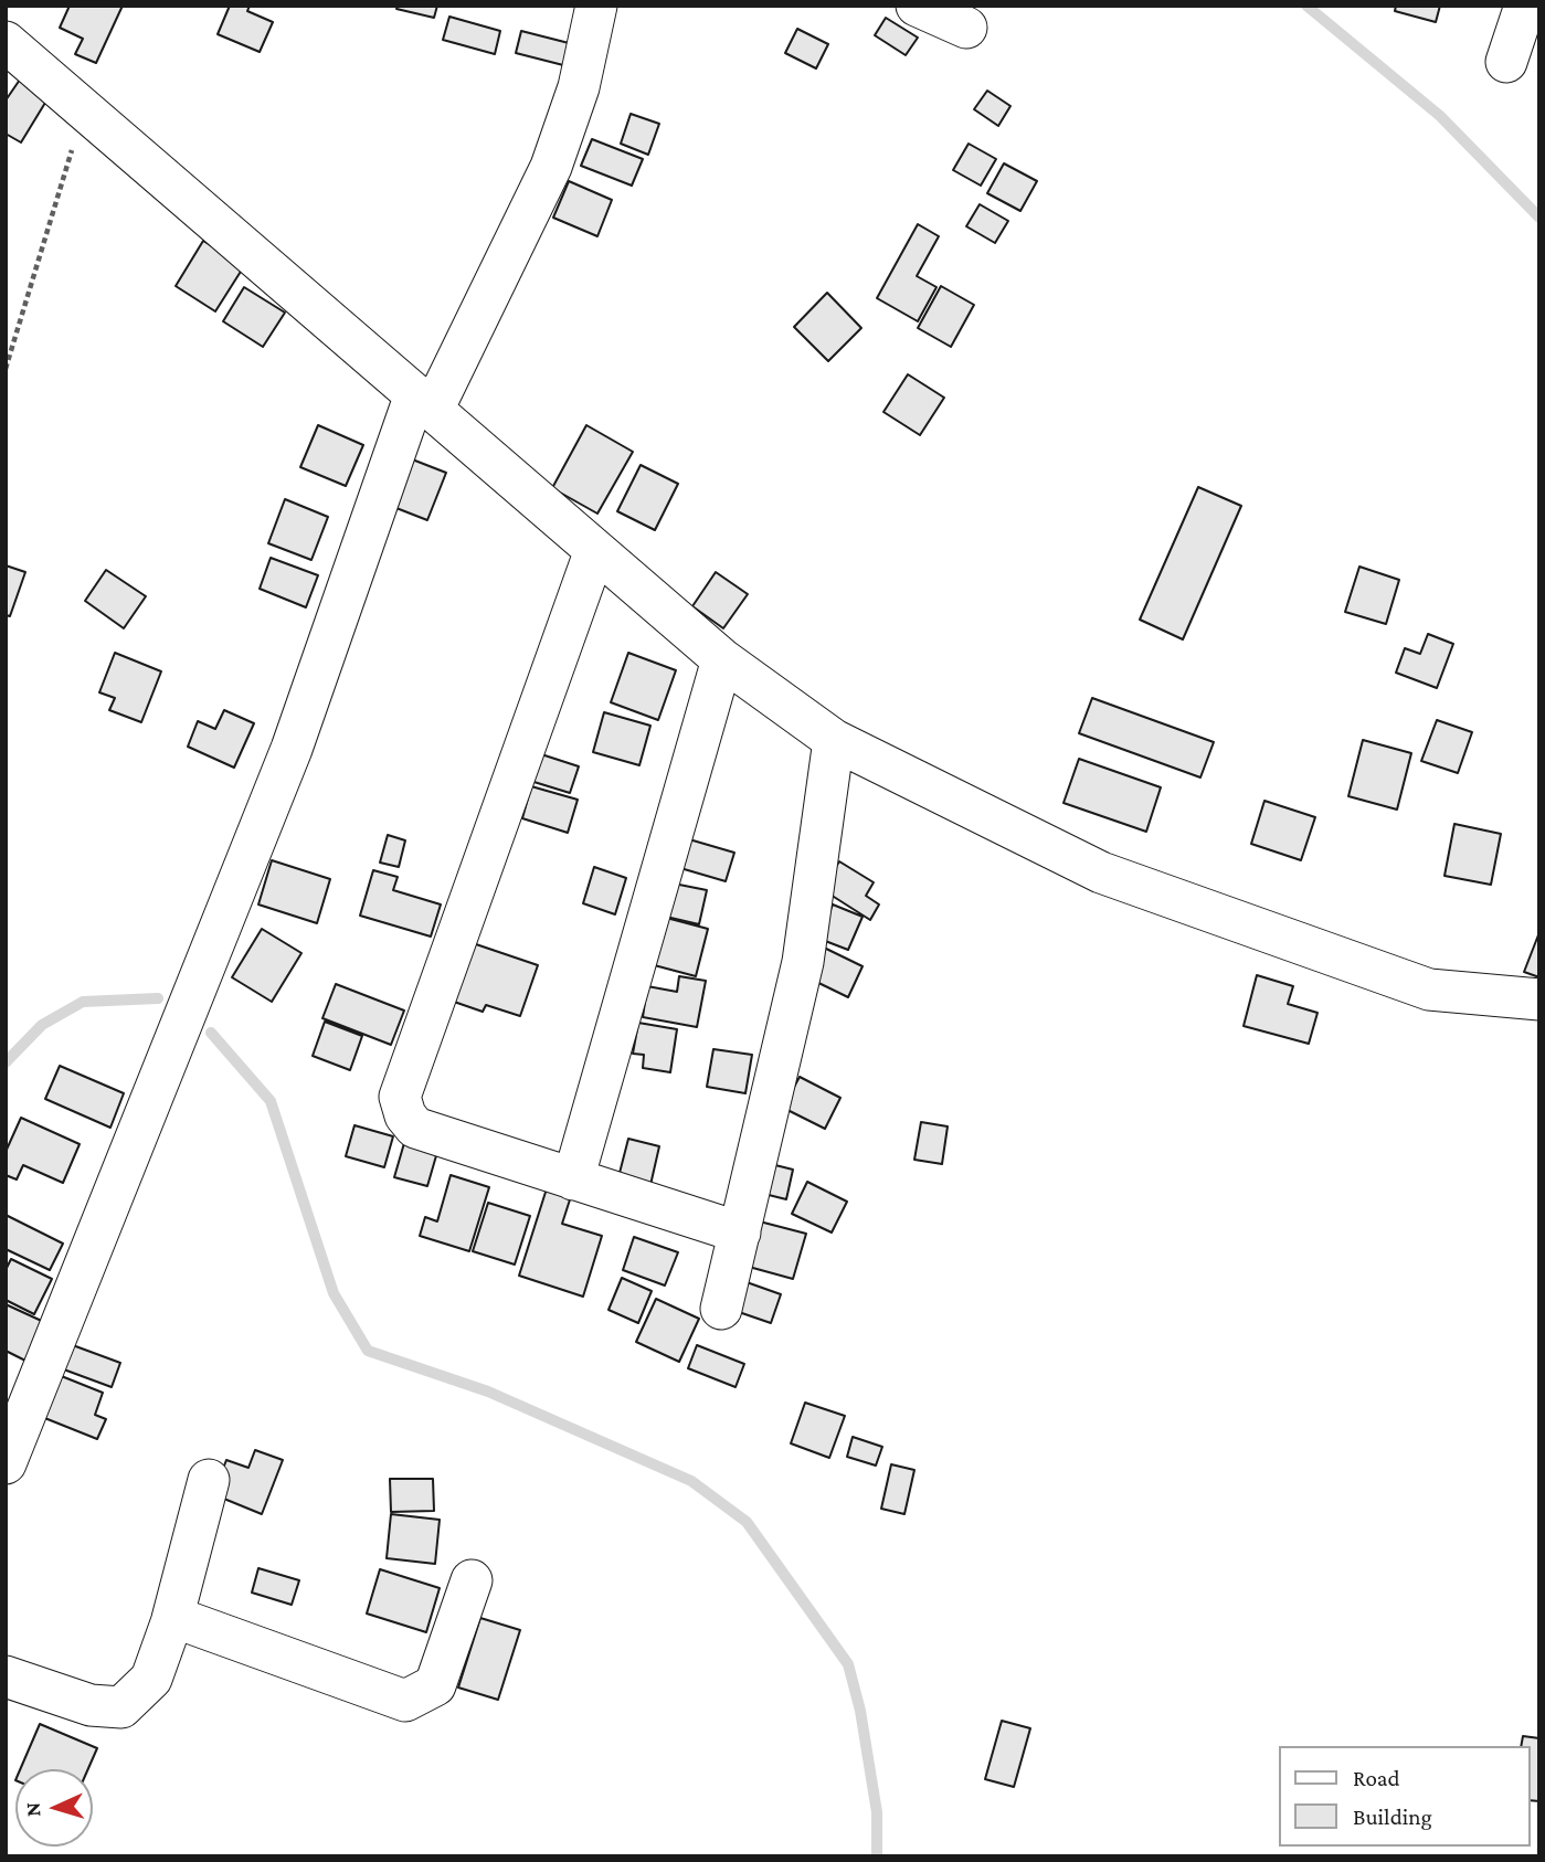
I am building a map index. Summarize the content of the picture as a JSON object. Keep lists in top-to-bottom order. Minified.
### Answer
{"legend":["Road","Building"],"north":"left"}
